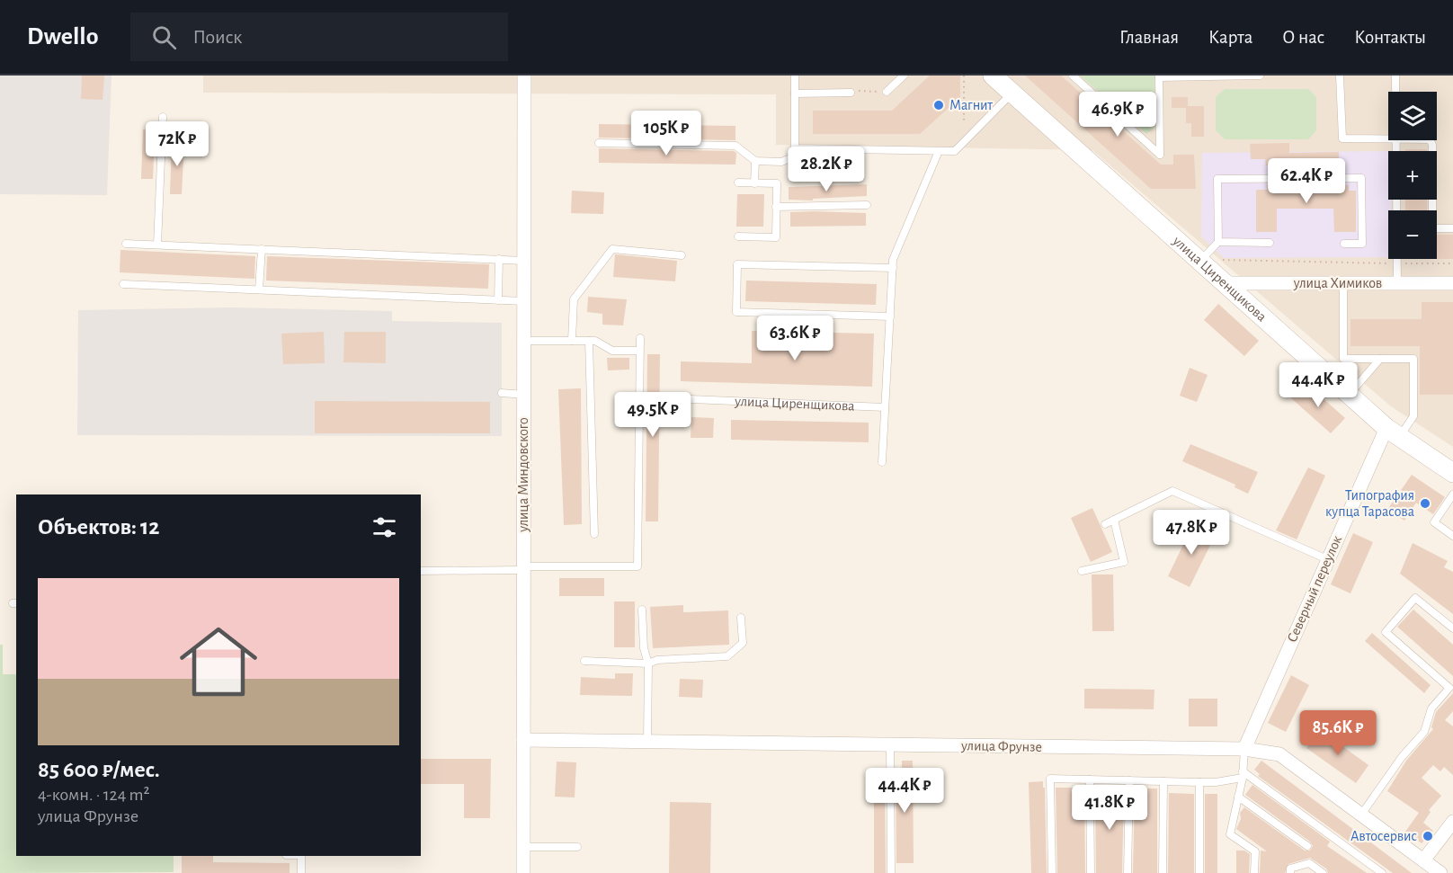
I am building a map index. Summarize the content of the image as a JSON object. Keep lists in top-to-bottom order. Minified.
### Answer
{"streets":{"street":["улица Циренщикова","улица Химиков","улица Миндовского","Северный переулок","улица Фрунзе"]},"crossings":[["улица Циренщикова","улица Химиков"],["улица Циренщикова","Северный переулок"],["улица Миндовского","улица Фрунзе"],["Северный переулок","улица Фрунзе"]],"places":["Магнит","Типография купца Тарасова","Автосервис"],"page":{"header":"Dwello","search":"Поиск","nav":["Главная","Карта","О нас","Контакты"],"map_buttons":["+","−"],"price":["46.9K ₽","105K ₽","72K ₽","28.2K ₽","62.4K ₽","63.6K ₽","44.4K ₽","49.5K ₽","47.8K ₽","85.6K ₽","44.4K ₽","41.8K ₽"],"heading":"Объектов: 12","list":[{"name":"85 600 ₽/мес.","note":"4-комн. · 124 m² · улица Фрунзе"}]}}
